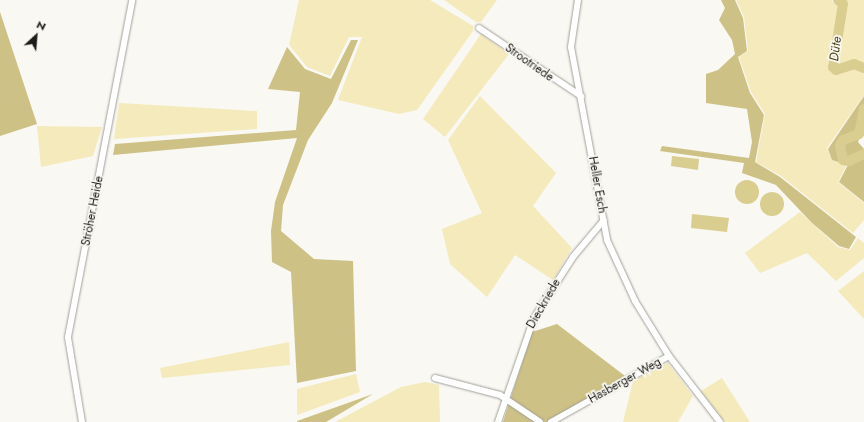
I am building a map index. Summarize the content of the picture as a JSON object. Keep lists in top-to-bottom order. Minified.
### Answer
{"streets":{"street":["Strootriede","Heller Esch","Ströher Heide","Dieckriede","Hasberger Weg"]},"crossings":[["Strootriede","Heller Esch"],["Heller Esch","Dieckriede"],["Heller Esch","Hasberger Weg"]],"water":["Düte"],"north":"top right"}
